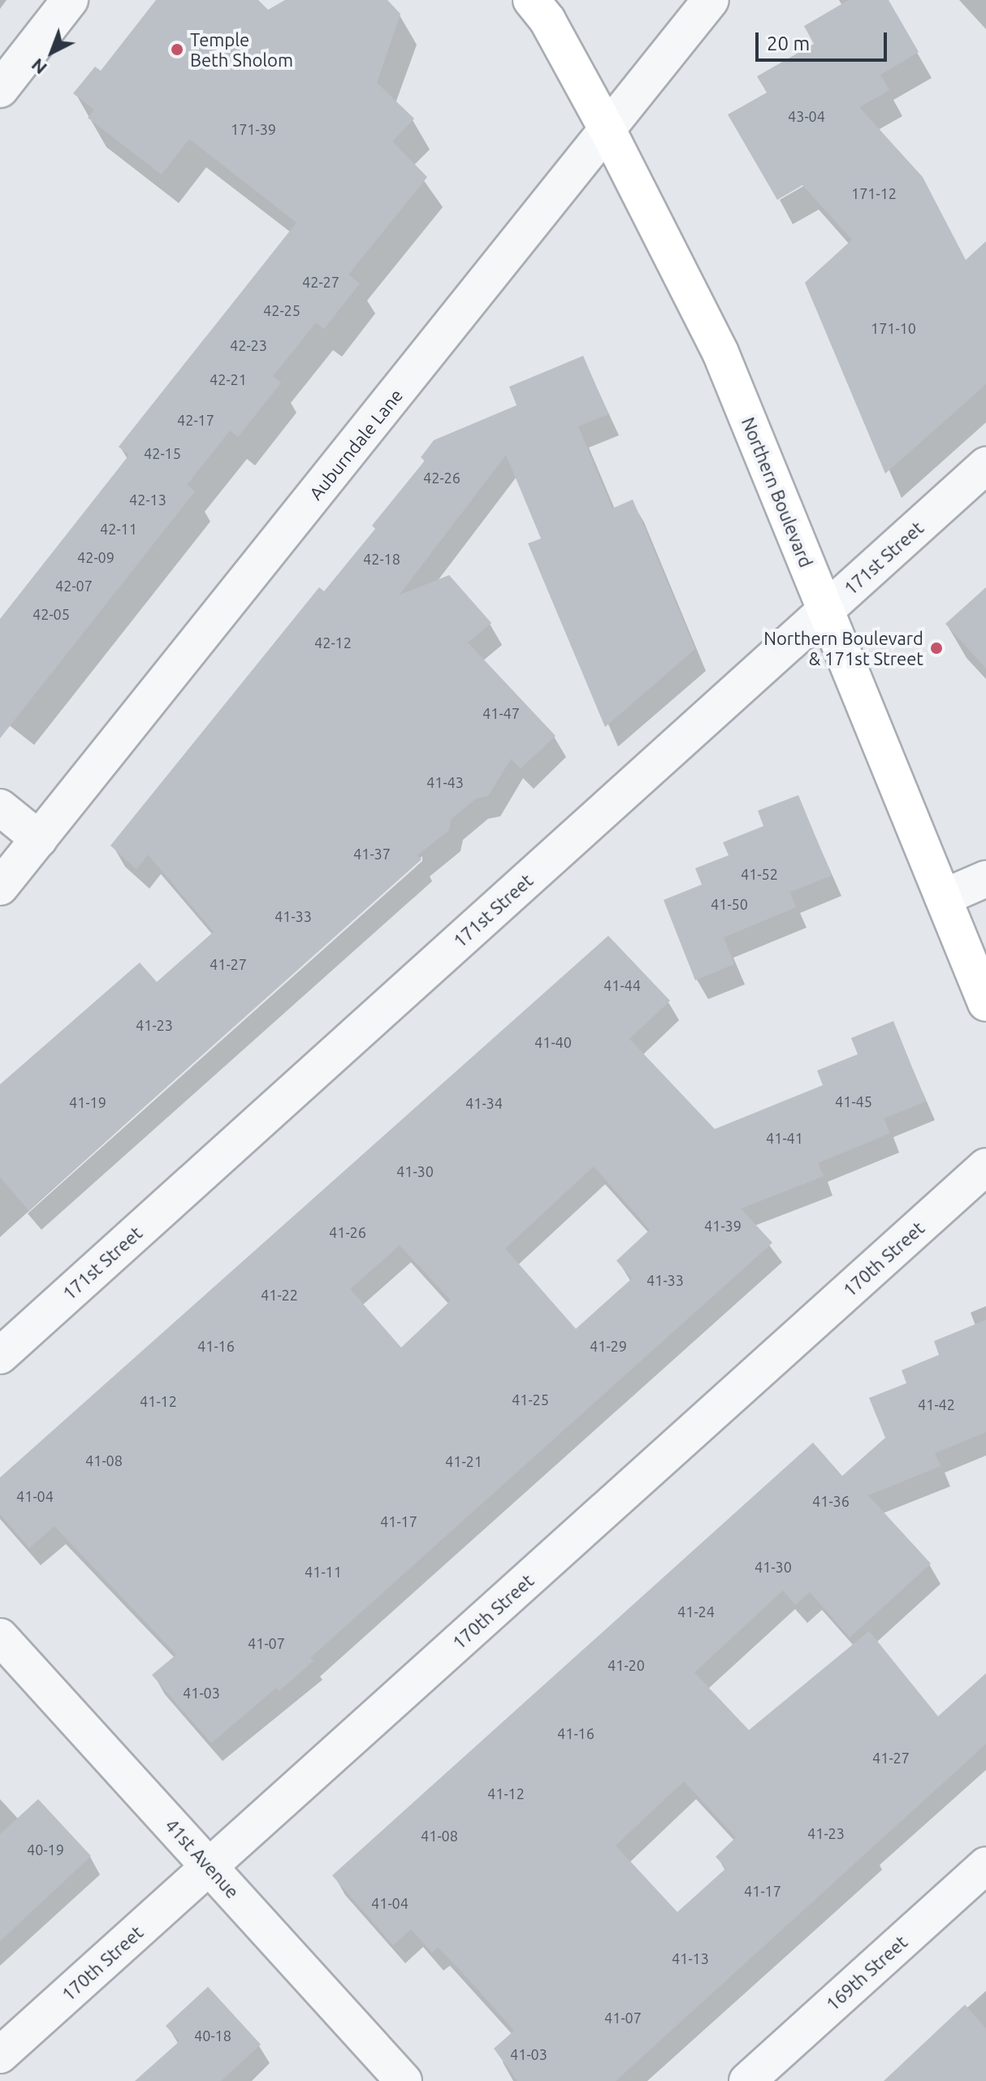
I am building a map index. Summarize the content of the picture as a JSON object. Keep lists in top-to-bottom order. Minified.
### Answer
{"streets":{"main road":["Northern Boulevard"],"street":["Auburndale Lane","171st Street","170th Street","41st Avenue","169th Street"]},"crossings":[["Auburndale Lane","Northern Boulevard"],["Northern Boulevard","171st Street"],["170th Street","41st Avenue"]],"places":["Temple Beth Sholom","Northern Boulevard & 171st Street"],"house_numbers":["43-04","171-39","171-12","42-27","42-25","171-10","42-23","42-21","42-17","42-15","42-26","42-13","42-11","42-09","42-18","42-07","42-05","42-12","41-47","41-43","41-37","41-52","41-50","41-33","41-27","41-44","41-23","41-40","41-45","41-19","41-34","41-41","41-30","41-39","41-26","41-33","41-22","41-16","41-29","41-25","41-12","41-42","41-08","41-21","41-04","41-36","41-17","41-30","41-11","41-24","41-07","41-20","41-03","41-16","41-27","41-12","41-23","41-08","40-19","41-17","41-04","41-13","41-07","40-18","41-03"],"scale_bar":"20 m","north":"bottom left"}
